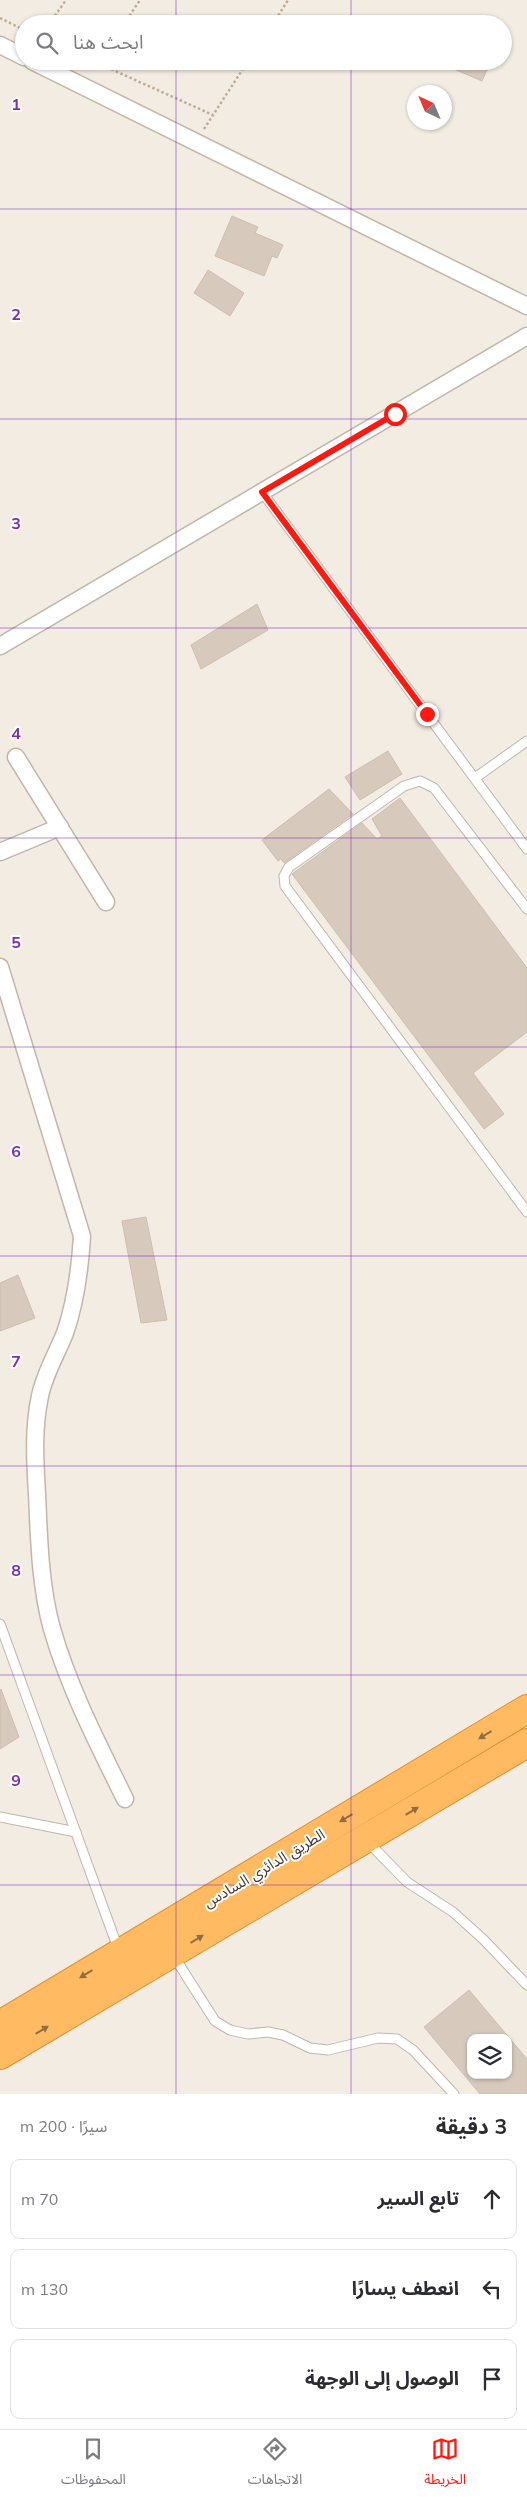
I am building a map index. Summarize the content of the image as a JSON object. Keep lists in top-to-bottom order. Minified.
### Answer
{"streets":{"highway":["الطريق الدائري السادس"]},"north":"top left","page":{"search":"ابحث هنا","heading":["3 دقيقة","سيرًا · 200 m"],"list":[["تابع السير","70 m"],["انعطف يسارًا","130 m"],"الوصول إلى الوجهة"],"nav":["الخريطة","الاتجاهات","المحفوظات"]},"grid":{"rows":["1","2","3","4","5","6","7","8","9"]}}
